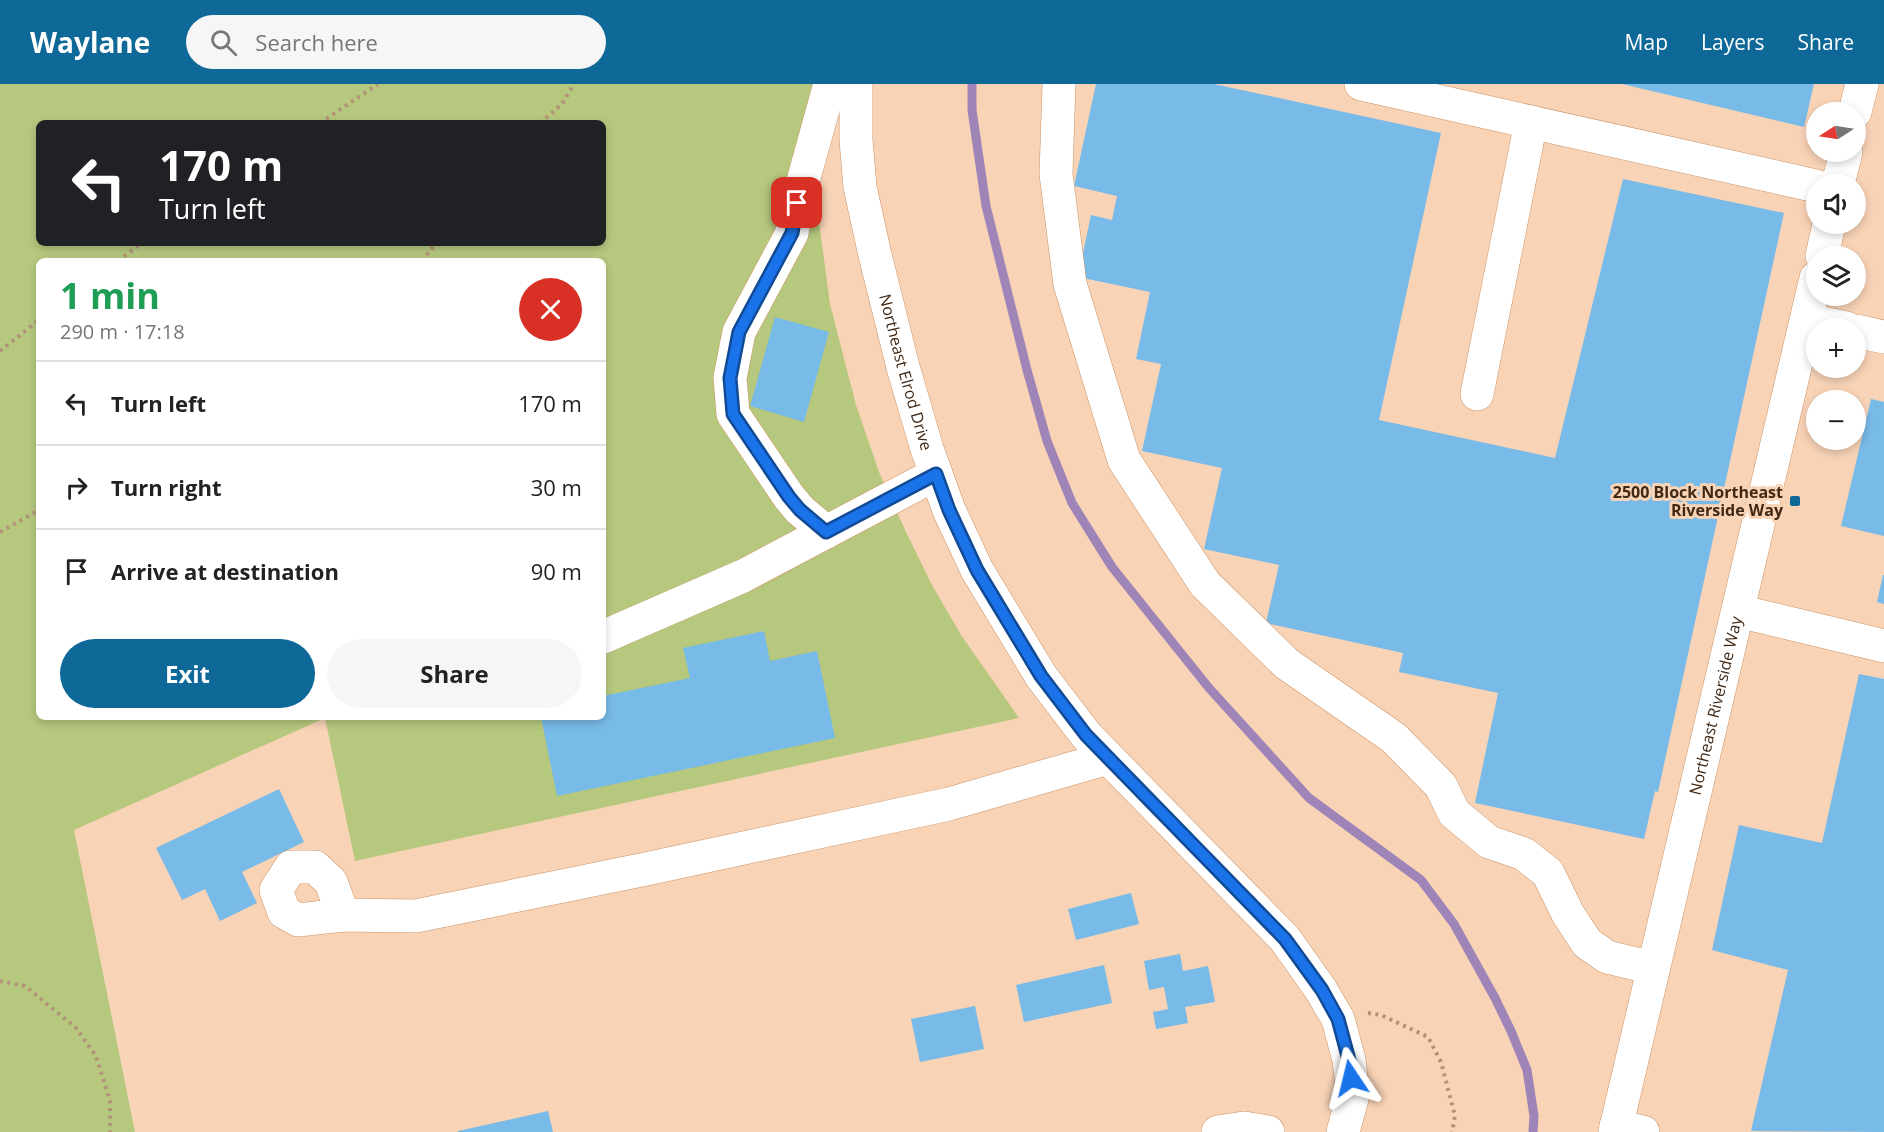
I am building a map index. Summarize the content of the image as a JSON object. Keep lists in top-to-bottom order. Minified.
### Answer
{"streets":{"street":["Northeast Elrod Drive","Northeast Riverside Way"]},"places":{"transit":["2500 Block Northeast Riverside Way"]},"north":"left","page":{"header":"Waylane","search":"Search here","nav":["Map","Layers","Share"],"map_buttons":["+","−"],"turn":["170 m","Turn left"],"heading":["1 min","290 m · 17:18"],"list":[{"name":"Turn left","value":"170 m"},{"name":"Turn right","value":"30 m"},{"name":"Arrive at destination","value":"90 m"}],"buttons":["Exit","Share"]}}
